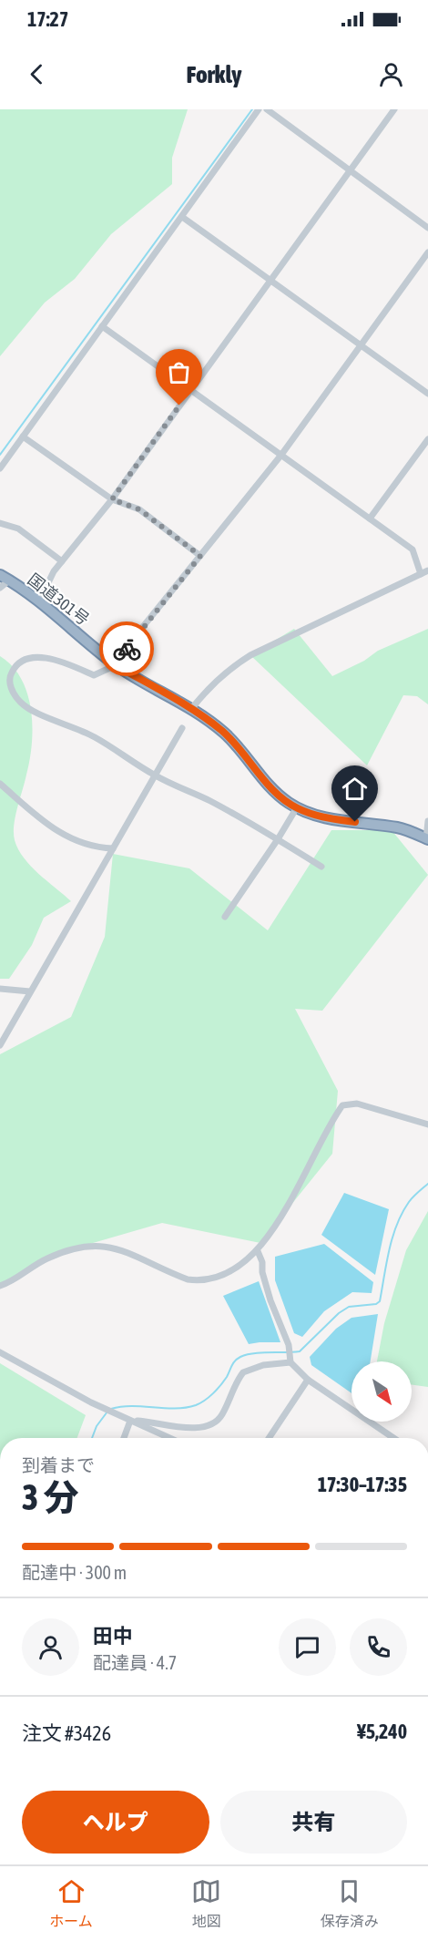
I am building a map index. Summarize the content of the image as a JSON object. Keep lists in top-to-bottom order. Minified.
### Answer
{"streets":{"highway":["国道301号"]},"north":"bottom right","page":{"status":"17:27","header":"Forkly","heading":["3 分","到着まで","17:30–17:35"],"panel":["田中","配達員 · 4.7","注文 #3426","¥5,240"],"bar":"配達中 · 300 m","buttons":["ヘルプ","共有"],"tabs":["ホーム","地図","保存済み"]}}
